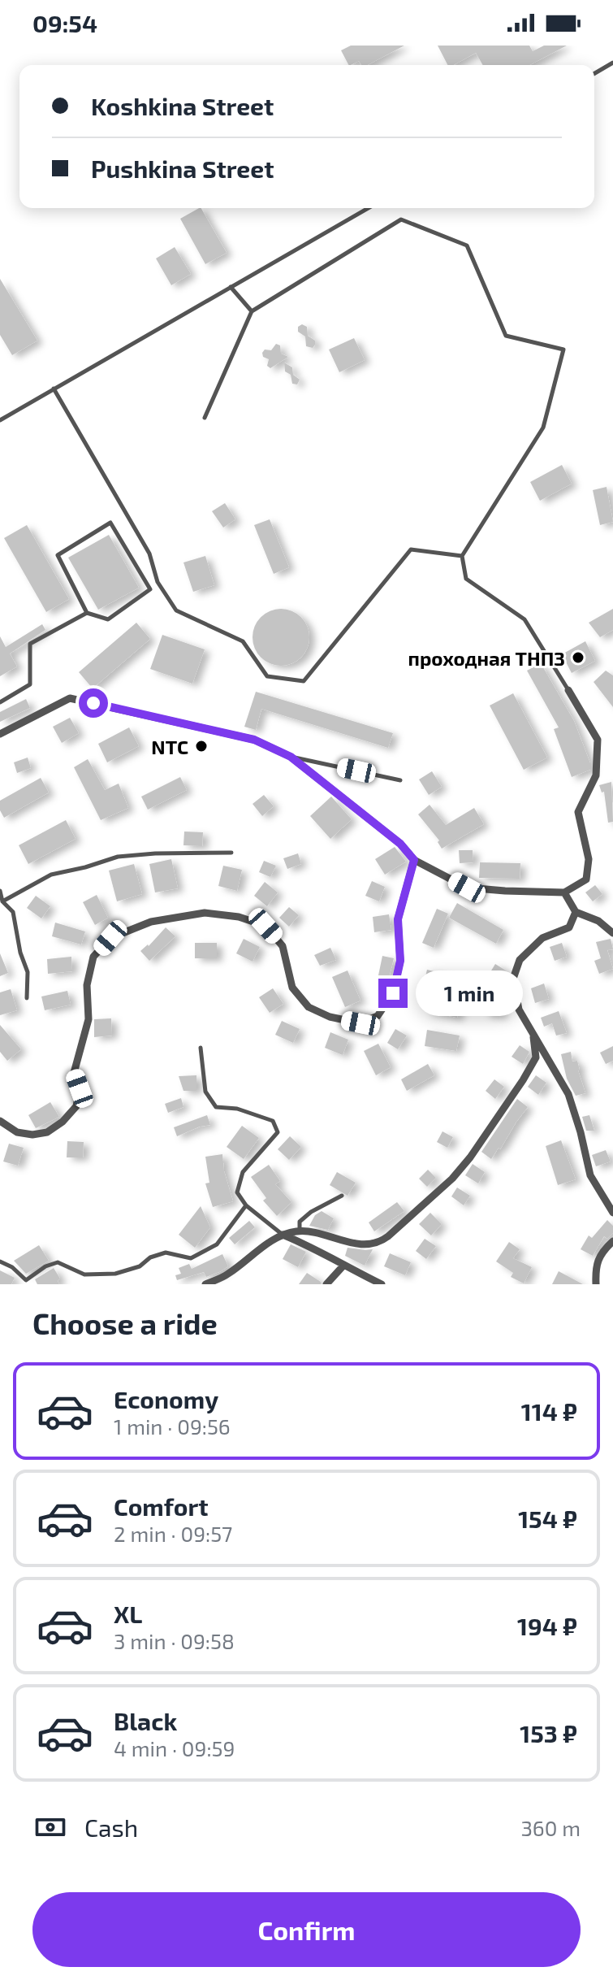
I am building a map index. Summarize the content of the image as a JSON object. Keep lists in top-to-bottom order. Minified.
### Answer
{"places":["проходная ТНПЗ","NTC"],"page":{"status":"09:54","banner":["Koshkina Street","Pushkina Street"],"bubble":"1 min","heading":"Choose a ride","list":[{"name":"Economy","note":"1 min · 09:56","value":"114 ₽"},{"name":"Comfort","note":"2 min · 09:57","value":"154 ₽"},{"name":"XL","note":"3 min · 09:58","value":"194 ₽"},{"name":"Black","note":"4 min · 09:59","value":"153 ₽"}],"pay":["Cash","360 m"],"buttons":"Confirm"}}
